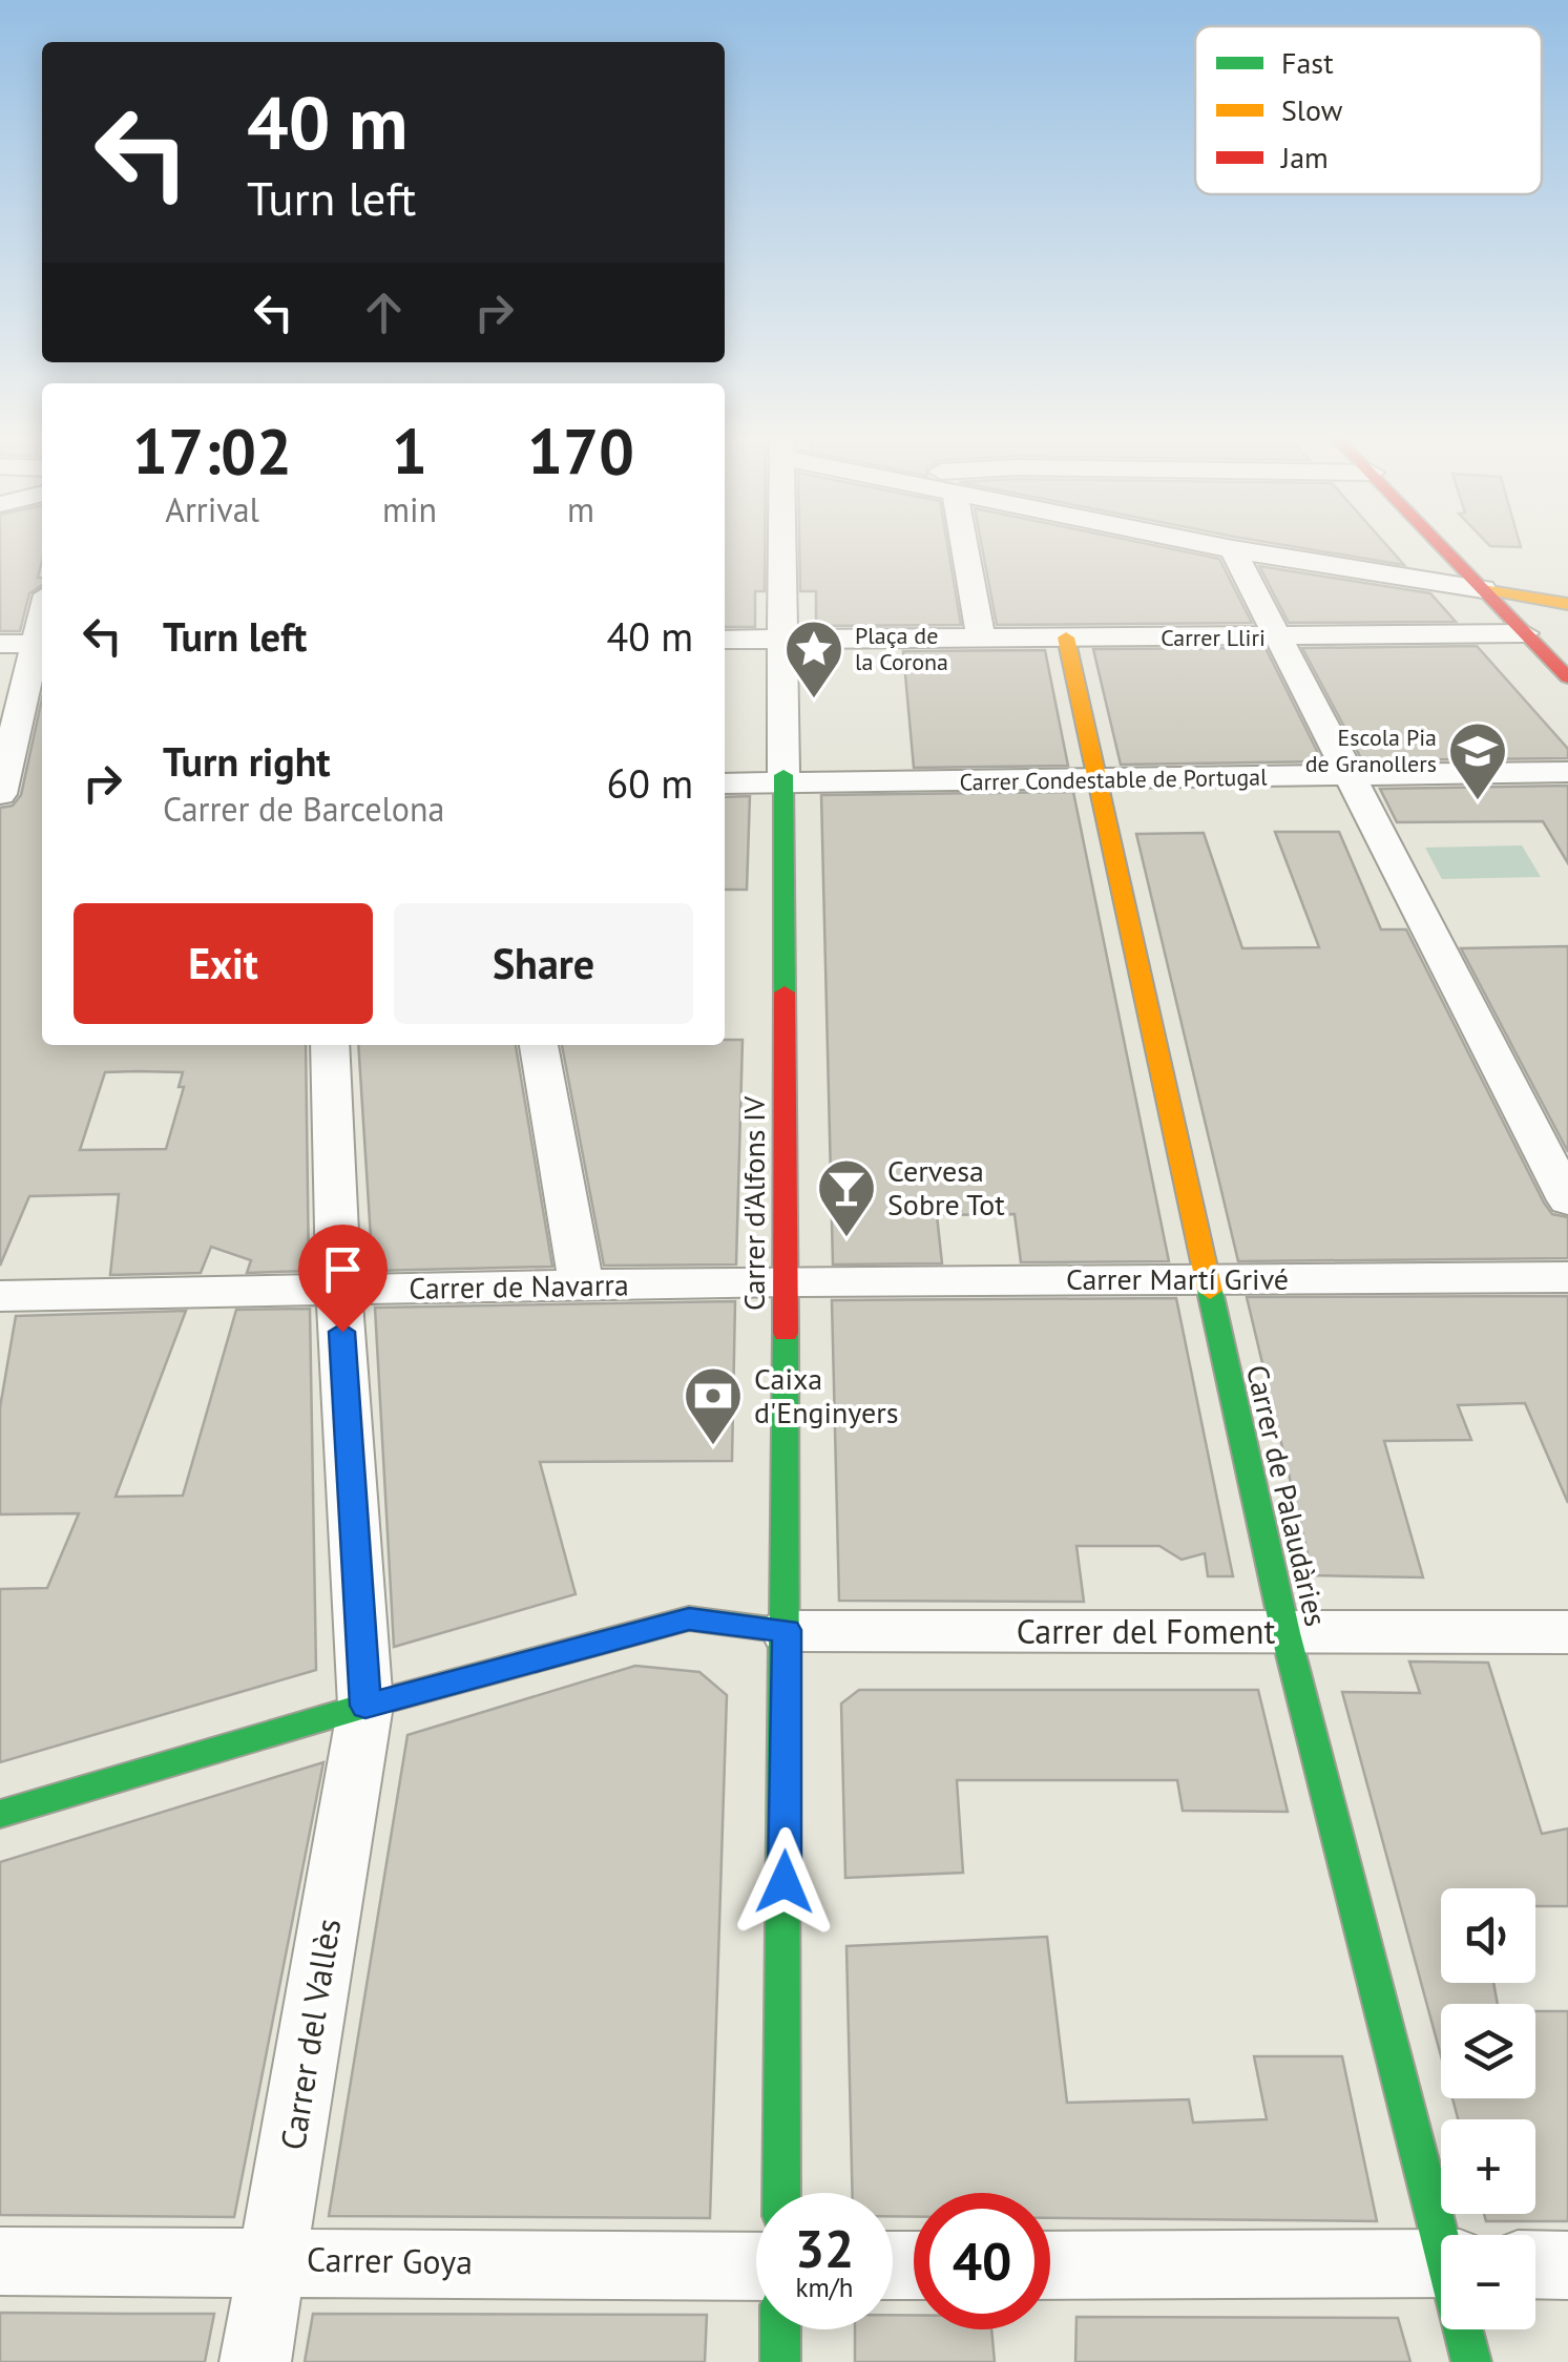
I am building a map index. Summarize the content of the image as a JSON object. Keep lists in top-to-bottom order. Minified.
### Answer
{"streets":{"street":["Carrer Lliri","Carrer Condestable de Portugal","Carrer d'Alfons IV","Carrer Martí Grivé","Carrer de Navarra","Carrer de Palaudàries","Carrer del Foment","Carrer del Vallès","Carrer Goya"]},"crossings":[["Carrer Lliri","Carrer de Palaudàries"],["Carrer Condestable de Portugal","Carrer d'Alfons IV"],["Carrer Condestable de Portugal","Carrer de Palaudàries"],["Carrer d'Alfons IV","Carrer Martí Grivé"],["Carrer d'Alfons IV","Carrer de Navarra"],["Carrer d'Alfons IV","Carrer del Foment"],["Carrer Martí Grivé","Carrer de Navarra"],["Carrer Martí Grivé","Carrer de Palaudàries"],["Carrer de Navarra","Carrer del Vallès"],["Carrer de Palaudàries","Carrer del Foment"],["Carrer del Vallès","Carrer Goya"]],"places":{"place":["Plaça de la Corona"],"school or university":["Escola Pia de Granollers"],"bar":["Cervesa Sobre Tot"],"bank":["Caixa d'Enginyers"]},"legend":["Fast","Slow","Jam"],"page":{"turn":["40 m","Turn left"],"eta":["17:02","Arrival","1","min","170","m"],"list":[{"name":"Turn left","value":"40 m"},{"name":"Turn right","note":"Carrer de Barcelona","value":"60 m"}],"buttons":["Exit","Share"],"map_buttons":["+","−"],"speed":"32 km/h","limit":"40"}}
